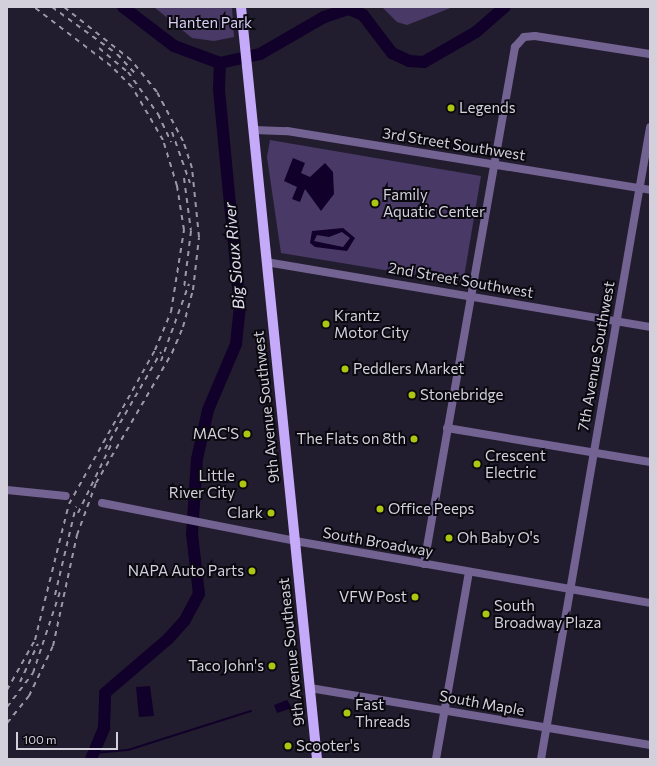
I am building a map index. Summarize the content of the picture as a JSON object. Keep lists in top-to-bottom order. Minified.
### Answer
{"streets":{"main road":["9th Avenue Southwest","9th Avenue Southeast"],"street":["3rd Street Southwest","2nd Street Southwest","7th Avenue Southwest","South Broadway","South Maple"]},"crossings":[["3rd Street Southwest","7th Avenue Southwest"],["3rd Street Southwest","9th Avenue Southwest"],["2nd Street Southwest","7th Avenue Southwest"],["2nd Street Southwest","9th Avenue Southwest"],["7th Avenue Southwest","South Broadway"],["7th Avenue Southwest","South Maple"],["9th Avenue Southwest","South Broadway"],["9th Avenue Southwest","9th Avenue Southeast"],["South Broadway","9th Avenue Southeast"],["9th Avenue Southeast","South Maple"]],"water":["Big Sioux River"],"parks":["Hanten Park"],"places":["Legends","Family Aquatic Center","Krantz Motor City","Peddlers Market","Stonebridge","MAC'S","The Flats on 8th","Crescent Electric","Little River City","Office Peeps","Clark","Oh Baby O's","NAPA Auto Parts","VFW Post","South Broadway Plaza","Taco John's","Fast Threads","Scooter's"],"scale_bar":"100 m"}
